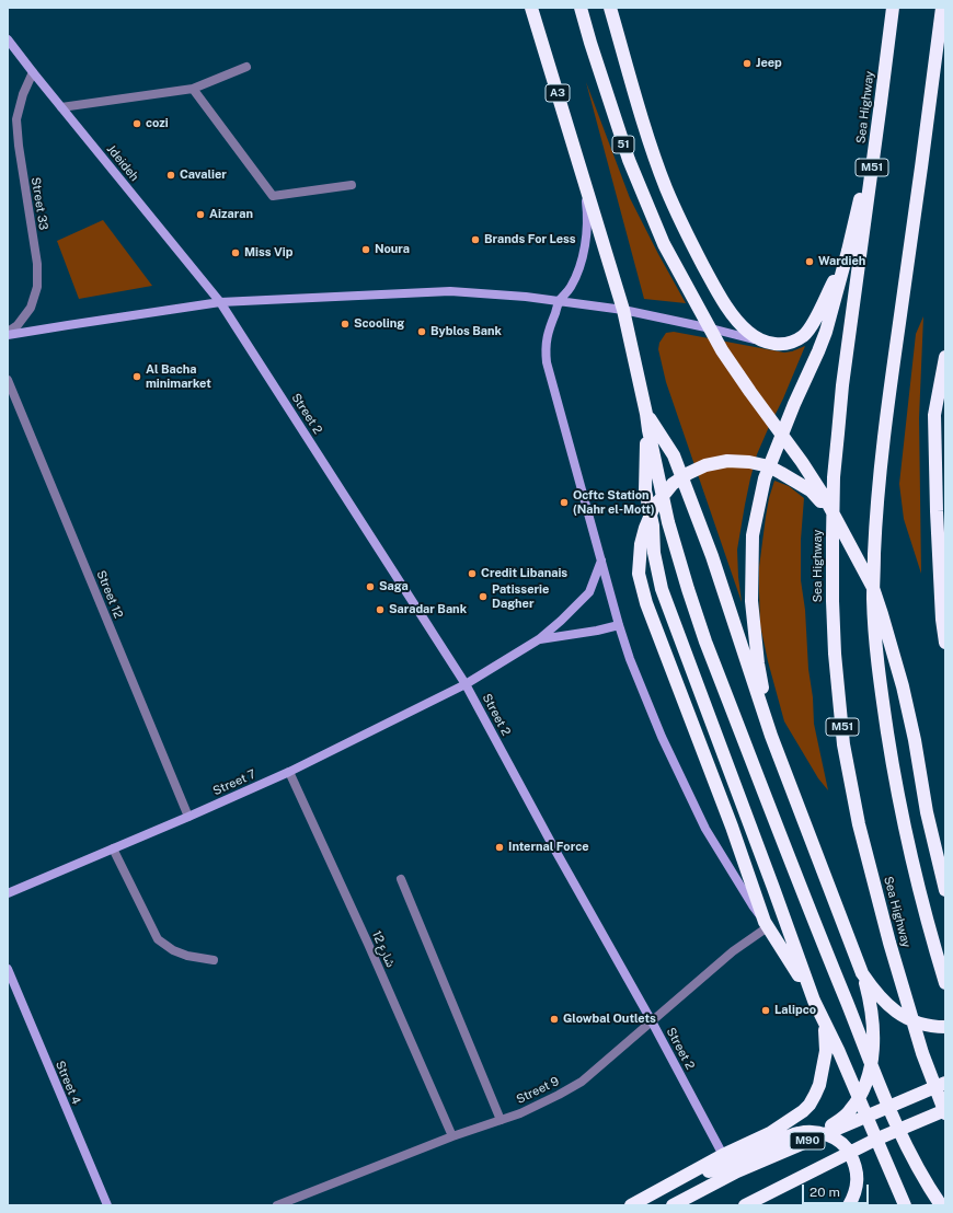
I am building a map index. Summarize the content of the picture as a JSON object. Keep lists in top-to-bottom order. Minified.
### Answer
{"streets":{"highway":["A3","Sea Highway","51","M51","M90"],"street":["Jdeideh","Street 33","Street 2","Street 12","Street 7","شارع 12","Street 4","Street 9"]},"crossings":[["Jdeideh","Street 33"],["Jdeideh","Street 2"],["Street 2","Street 7"],["Street 2","Street 9"],["Street 12","Street 7"],["Street 7","شارع 12"],["شارع 12","Street 9"]],"places":["Jeep","cozi","Cavalier","Aizaran","Brands For Less","Noura","Miss Vip","Wardieh","Scooling","Byblos Bank","Al Bacha minimarket","Ocftc Station (Nahr el-Mott)","Credit Libanais","Saga","Patisserie Dagher","Saradar Bank","Internal Force","Lalipco","Glowbal Outlets"],"scale_bar":"20 m"}
